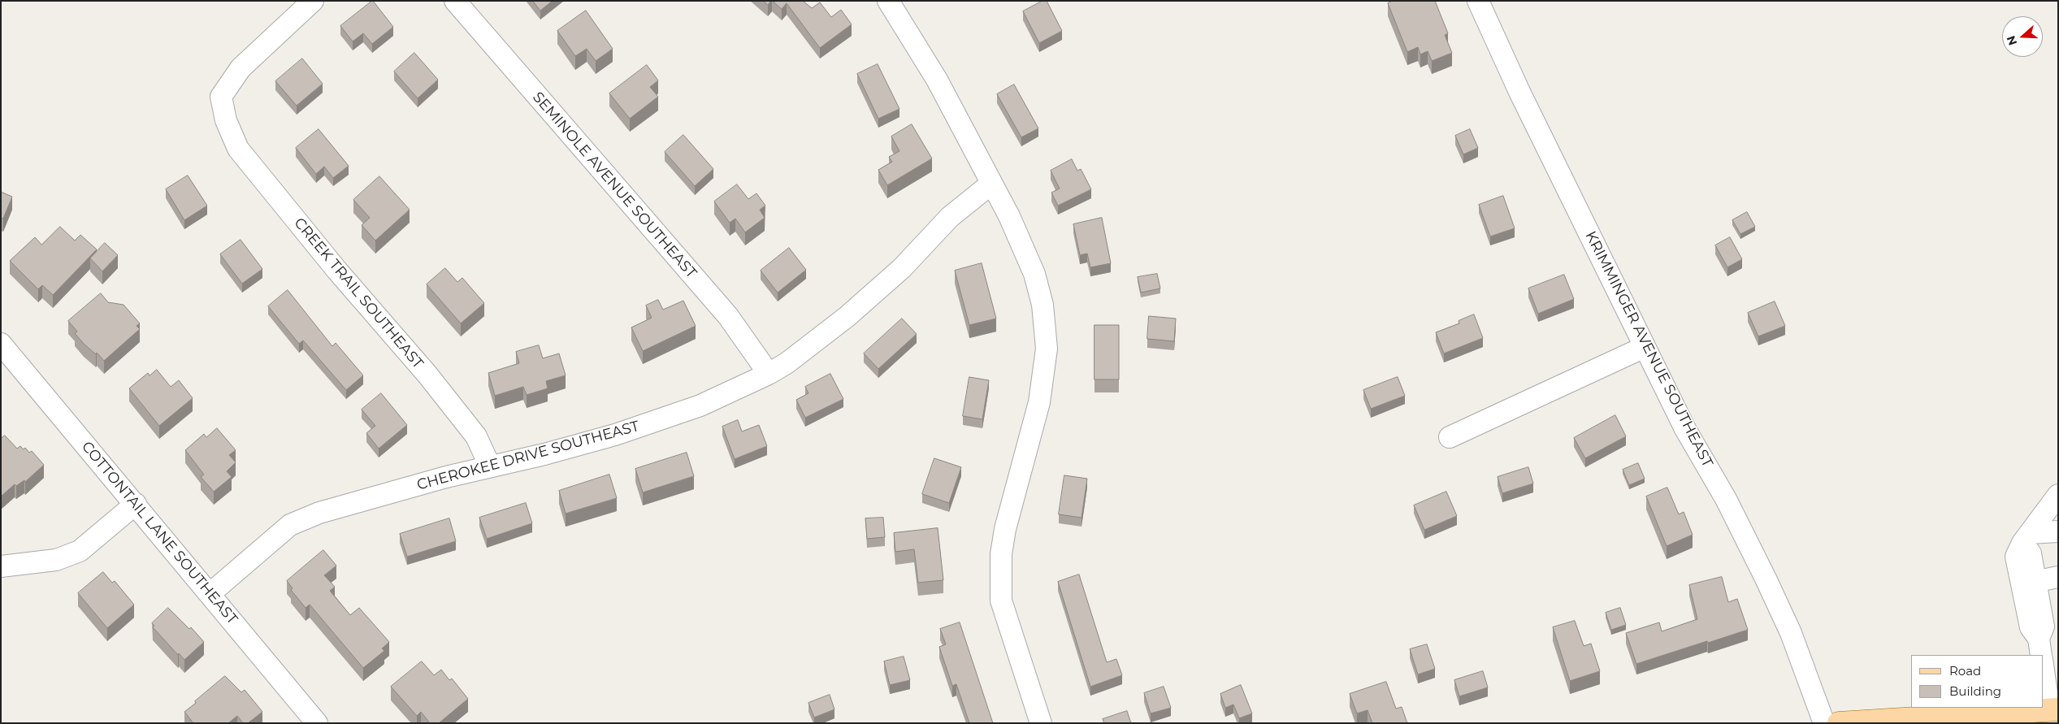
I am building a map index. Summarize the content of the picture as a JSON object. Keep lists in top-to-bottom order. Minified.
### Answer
{"streets":{"street":["SEMINOLE AVENUE SOUTHEAST","CREEK TRAIL SOUTHEAST","KRIMMINGER AVENUE SOUTHEAST","CHEROKEE DRIVE SOUTHEAST","COTTONTAIL LANE SOUTHEAST"]},"crossings":[["SEMINOLE AVENUE SOUTHEAST","CHEROKEE DRIVE SOUTHEAST"],["CREEK TRAIL SOUTHEAST","CHEROKEE DRIVE SOUTHEAST"],["CHEROKEE DRIVE SOUTHEAST","COTTONTAIL LANE SOUTHEAST"]],"legend":["Road","Building"],"north":"left"}
